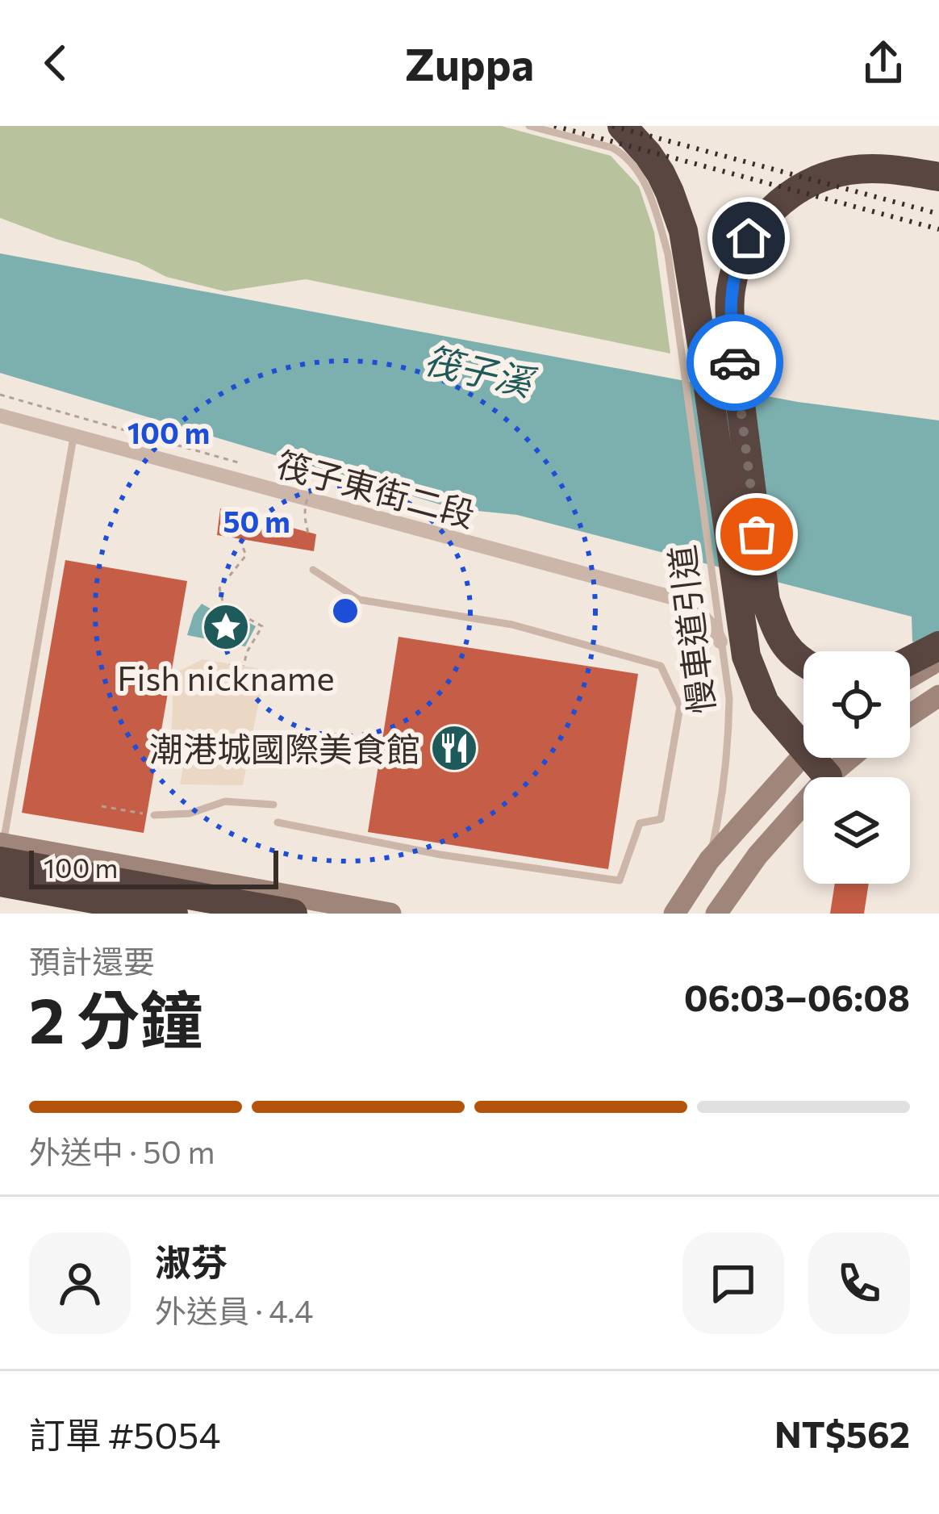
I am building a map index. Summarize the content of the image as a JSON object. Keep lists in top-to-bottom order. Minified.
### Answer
{"streets":{"street":["筏子東街二段"],"lane":["慢車道引道"]},"crossings":[["筏子東街二段","慢車道引道"]],"water":["筏子溪"],"places":{"place":["Fish nickname"],"restaurant":["潮港城國際美食館"]},"scale_bar":"100 m","page":{"header":"Zuppa","scale":"100 m","heading":["2 分鐘","預計還要","06:03–06:08"],"panel":["淑芬","外送員 · 4.4","訂單 #5054","NT$562"],"bar":"外送中 · 50 m"},"rings":["100 m","50 m"]}
